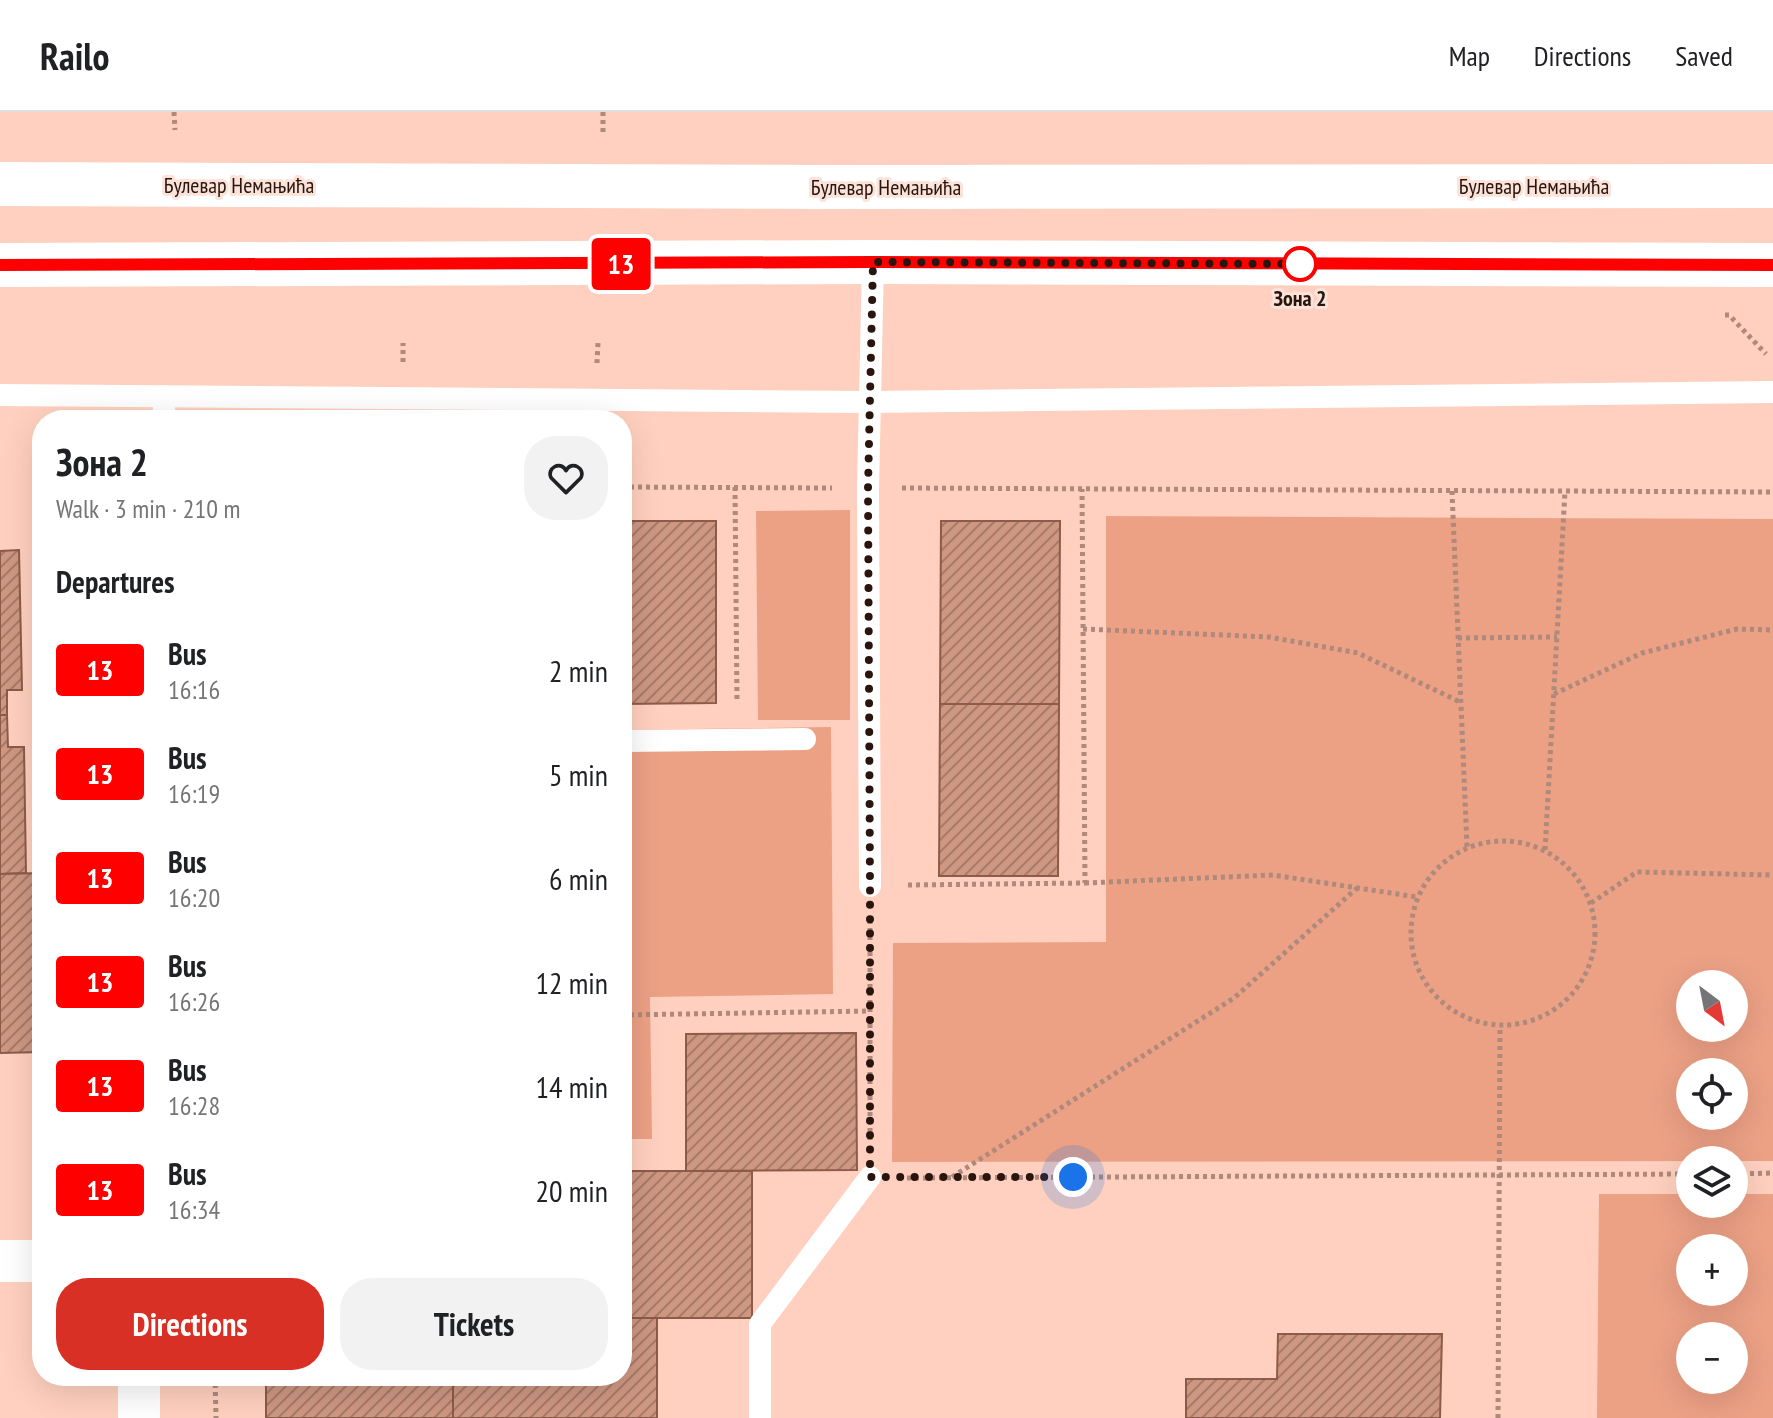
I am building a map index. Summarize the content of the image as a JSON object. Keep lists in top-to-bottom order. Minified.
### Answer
{"streets":{"street":["Булевар Немањића"]},"places":["Зона 2"],"lines":["bus line 13"],"north":"bottom right","page":{"header":"Railo","nav":["Map","Directions","Saved"],"on_map":"13","heading":[["Зона 2","Walk · 3 min · 210 m"],"Departures"],"list":[{"mark":"13","name":"Bus","note":"16:16","value":"2 min"},{"mark":"13","name":"Bus","note":"16:19","value":"5 min"},{"mark":"13","name":"Bus","note":"16:20","value":"6 min"},{"mark":"13","name":"Bus","note":"16:26","value":"12 min"},{"mark":"13","name":"Bus","note":"16:28","value":"14 min"},{"mark":"13","name":"Bus","note":"16:34","value":"20 min"}],"map_buttons":["+","−"],"buttons":["Directions","Tickets"]}}
